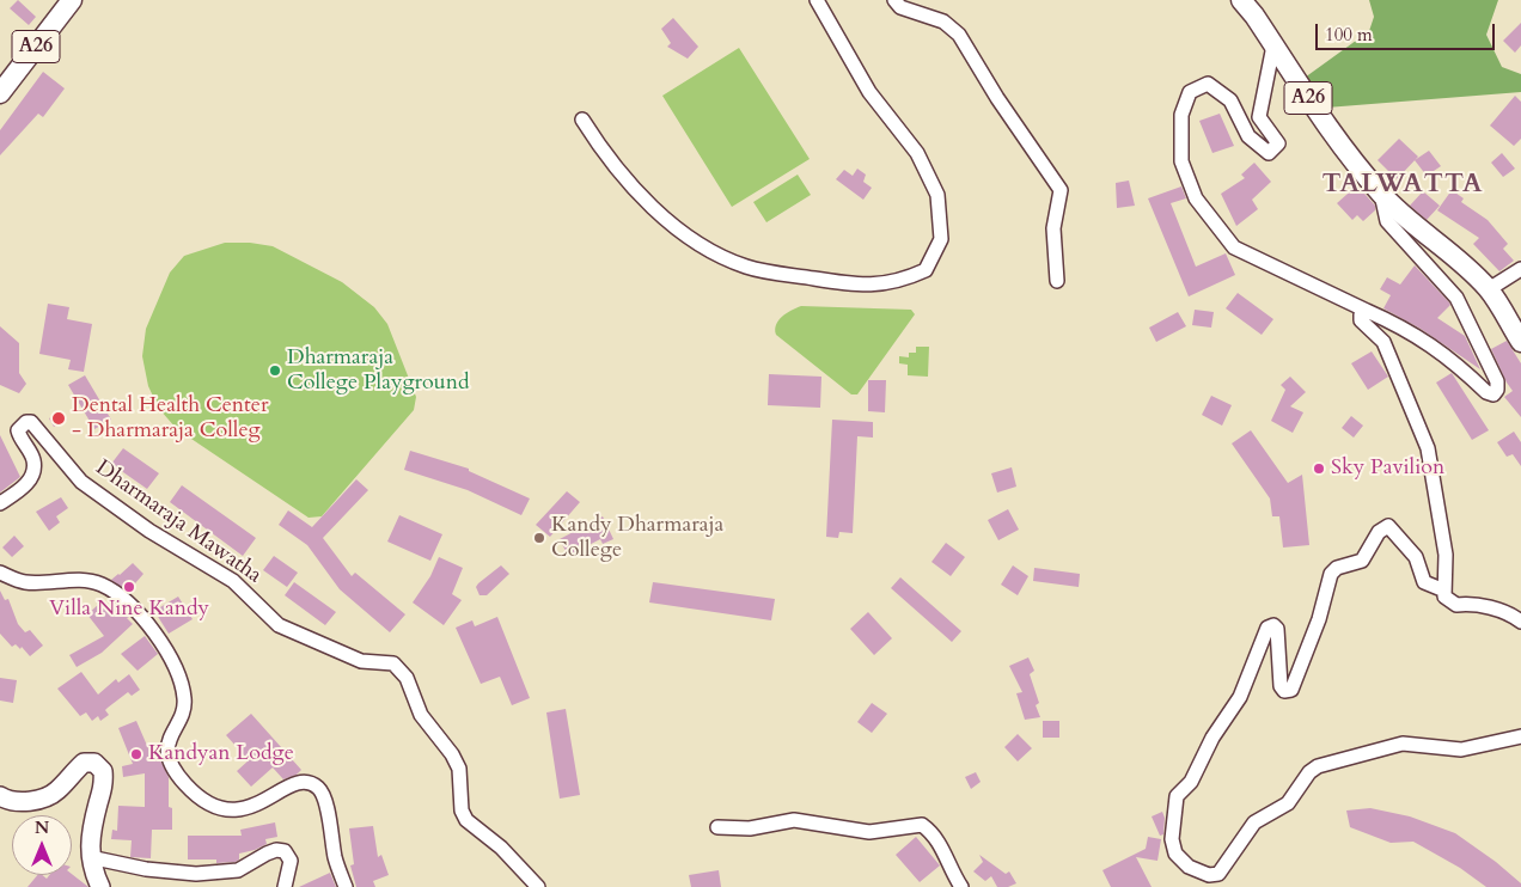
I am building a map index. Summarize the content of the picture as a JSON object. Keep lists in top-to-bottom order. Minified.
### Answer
{"streets":{"highway":["A26"],"street":["Dharmaraja Mawatha"]},"districts":["TALWATTA"],"places":["Dharmaraja College Playground","Dental Health Center - Dharmaraja Colleg","Sky Pavilion","Kandy Dharmaraja College","Villa Nine Kandy","Kandyan Lodge"],"scale_bar":"100 m","north":"top"}
